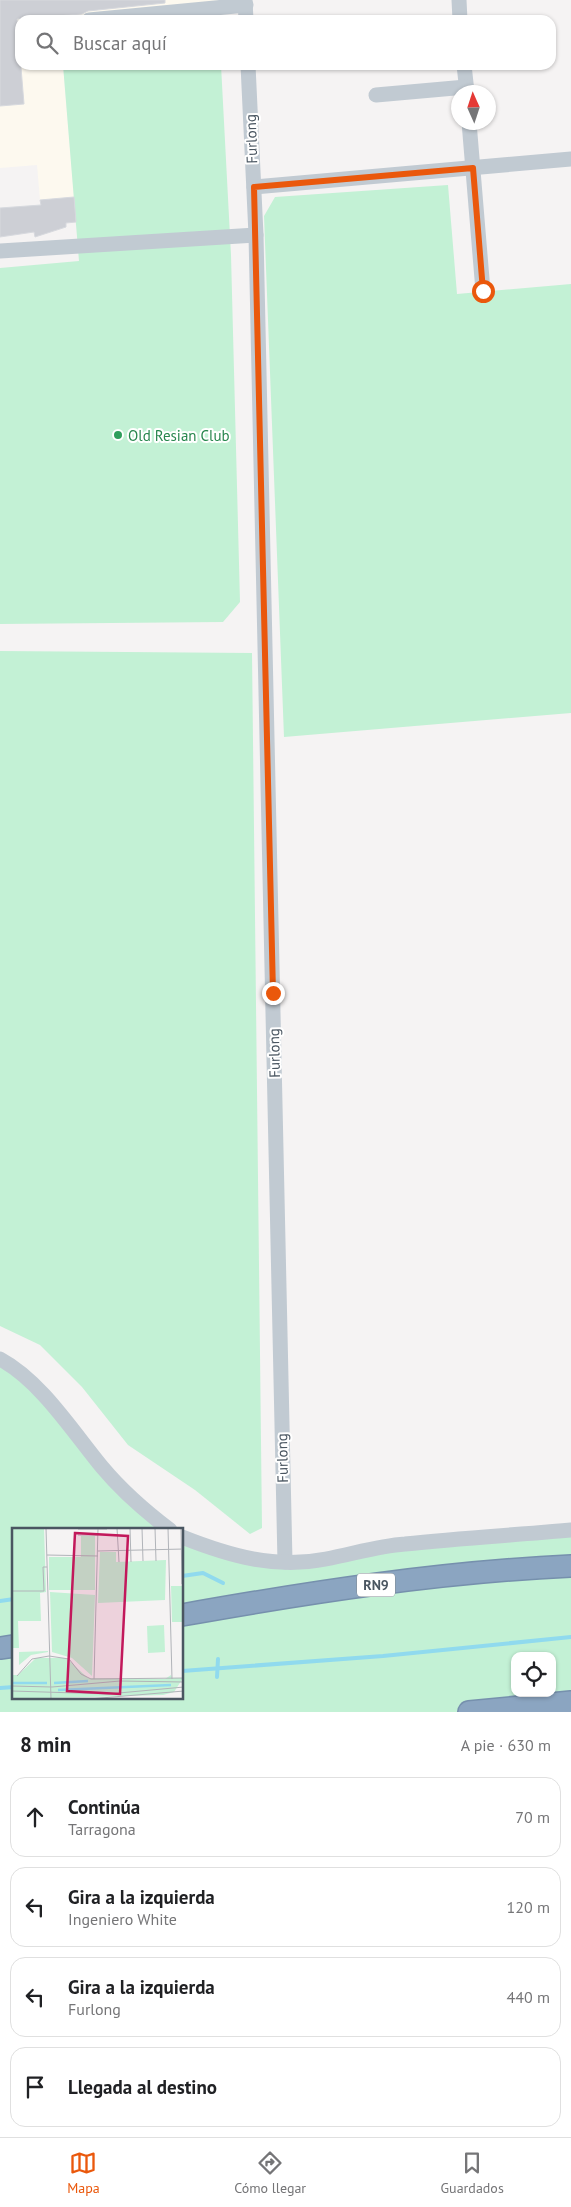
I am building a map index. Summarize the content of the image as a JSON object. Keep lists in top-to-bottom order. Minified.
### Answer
{"streets":{"highway":["RN9"],"street":["Furlong"]},"places":["Old Resian Club"],"north":"top","page":{"search":"Buscar aquí","heading":["8 min","A pie · 630 m"],"list":[["Continúa","Tarragona","70 m"],["Gira a la izquierda","Ingeniero White","120 m"],["Gira a la izquierda","Furlong","440 m"],"Llegada al destino"],"nav":["Mapa","Cómo llegar","Guardados"]}}
